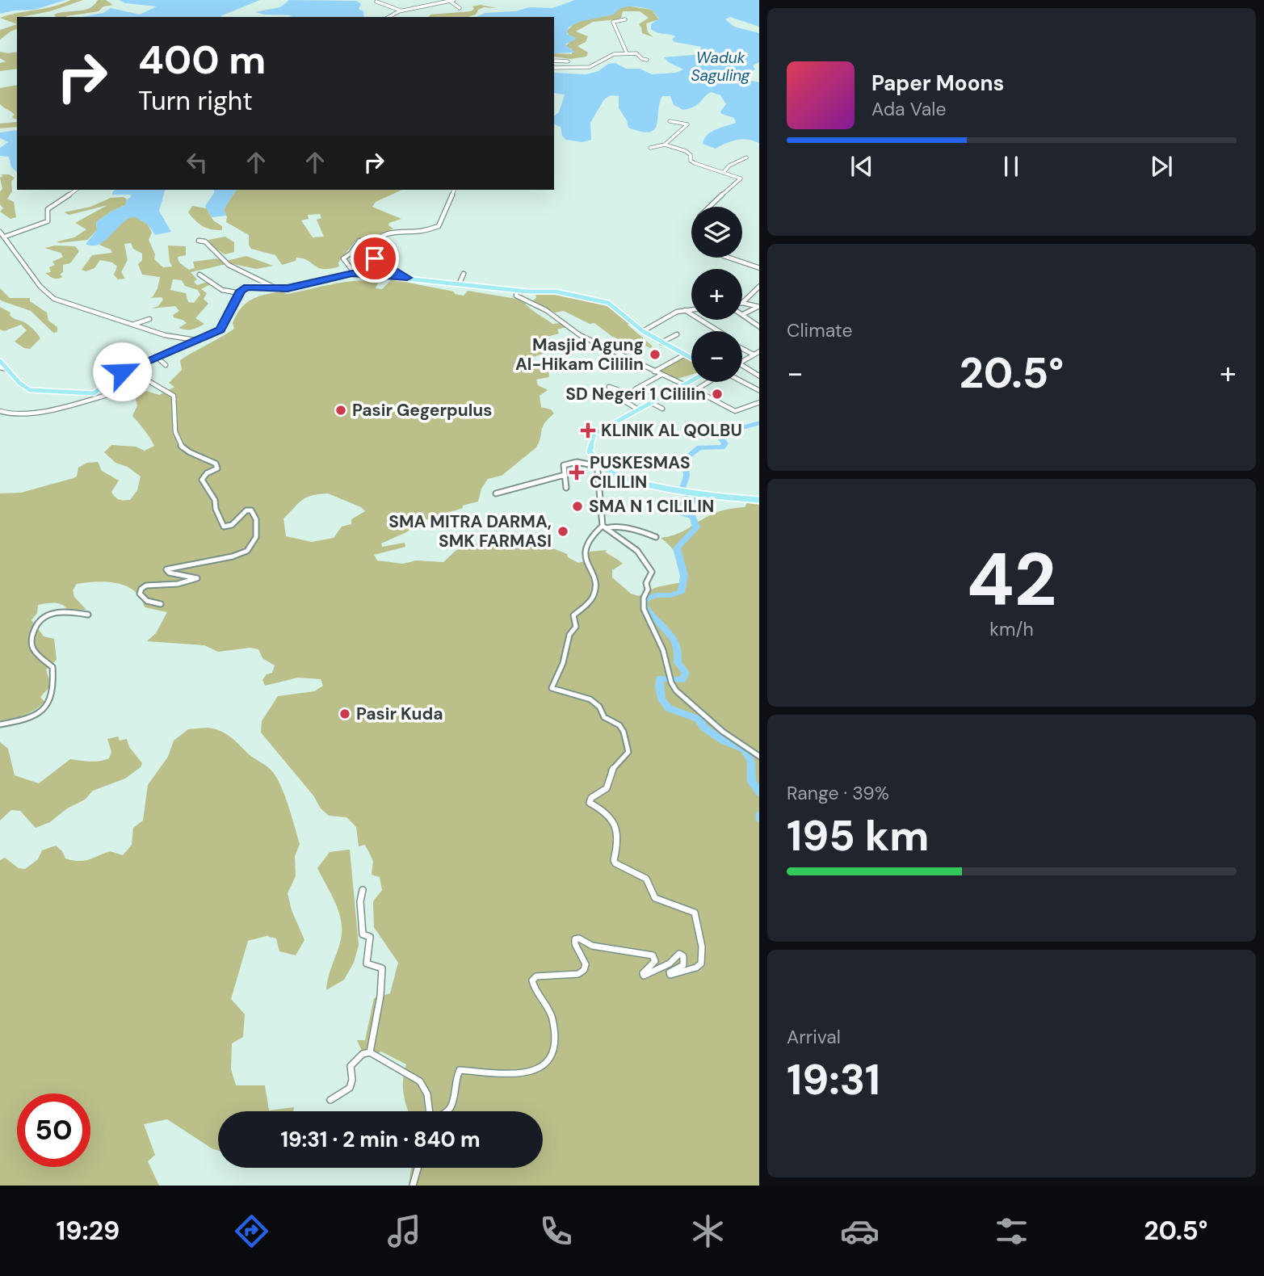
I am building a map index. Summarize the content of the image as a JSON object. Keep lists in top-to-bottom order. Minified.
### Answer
{"water":["Waduk Saguling"],"places":{"other":["Masjid Agung Al-Hikam Cililin","SD Negeri 1 Cililin","Pasir Gegerpulus","SMA N 1 CILILIN","SMA MITRA DARMA, SMK FARMASI","Pasir Kuda"],"health":["KLINIK AL QOLBU","PUSKESMAS CILILIN"]},"page":{"turn":["400 m","Turn right"],"song":["Paper Moons","Ada Vale"],"map_buttons":["+","−"],"tile":["Climate",["42","km/h"],["Range · 39%","195 km"],["Arrival","19:31"]],"heat":["−","20.5°","+"],"limit":"50","trip":"19:31 · 2 min · 840 m","tabs":["19:29","20.5°"]}}
